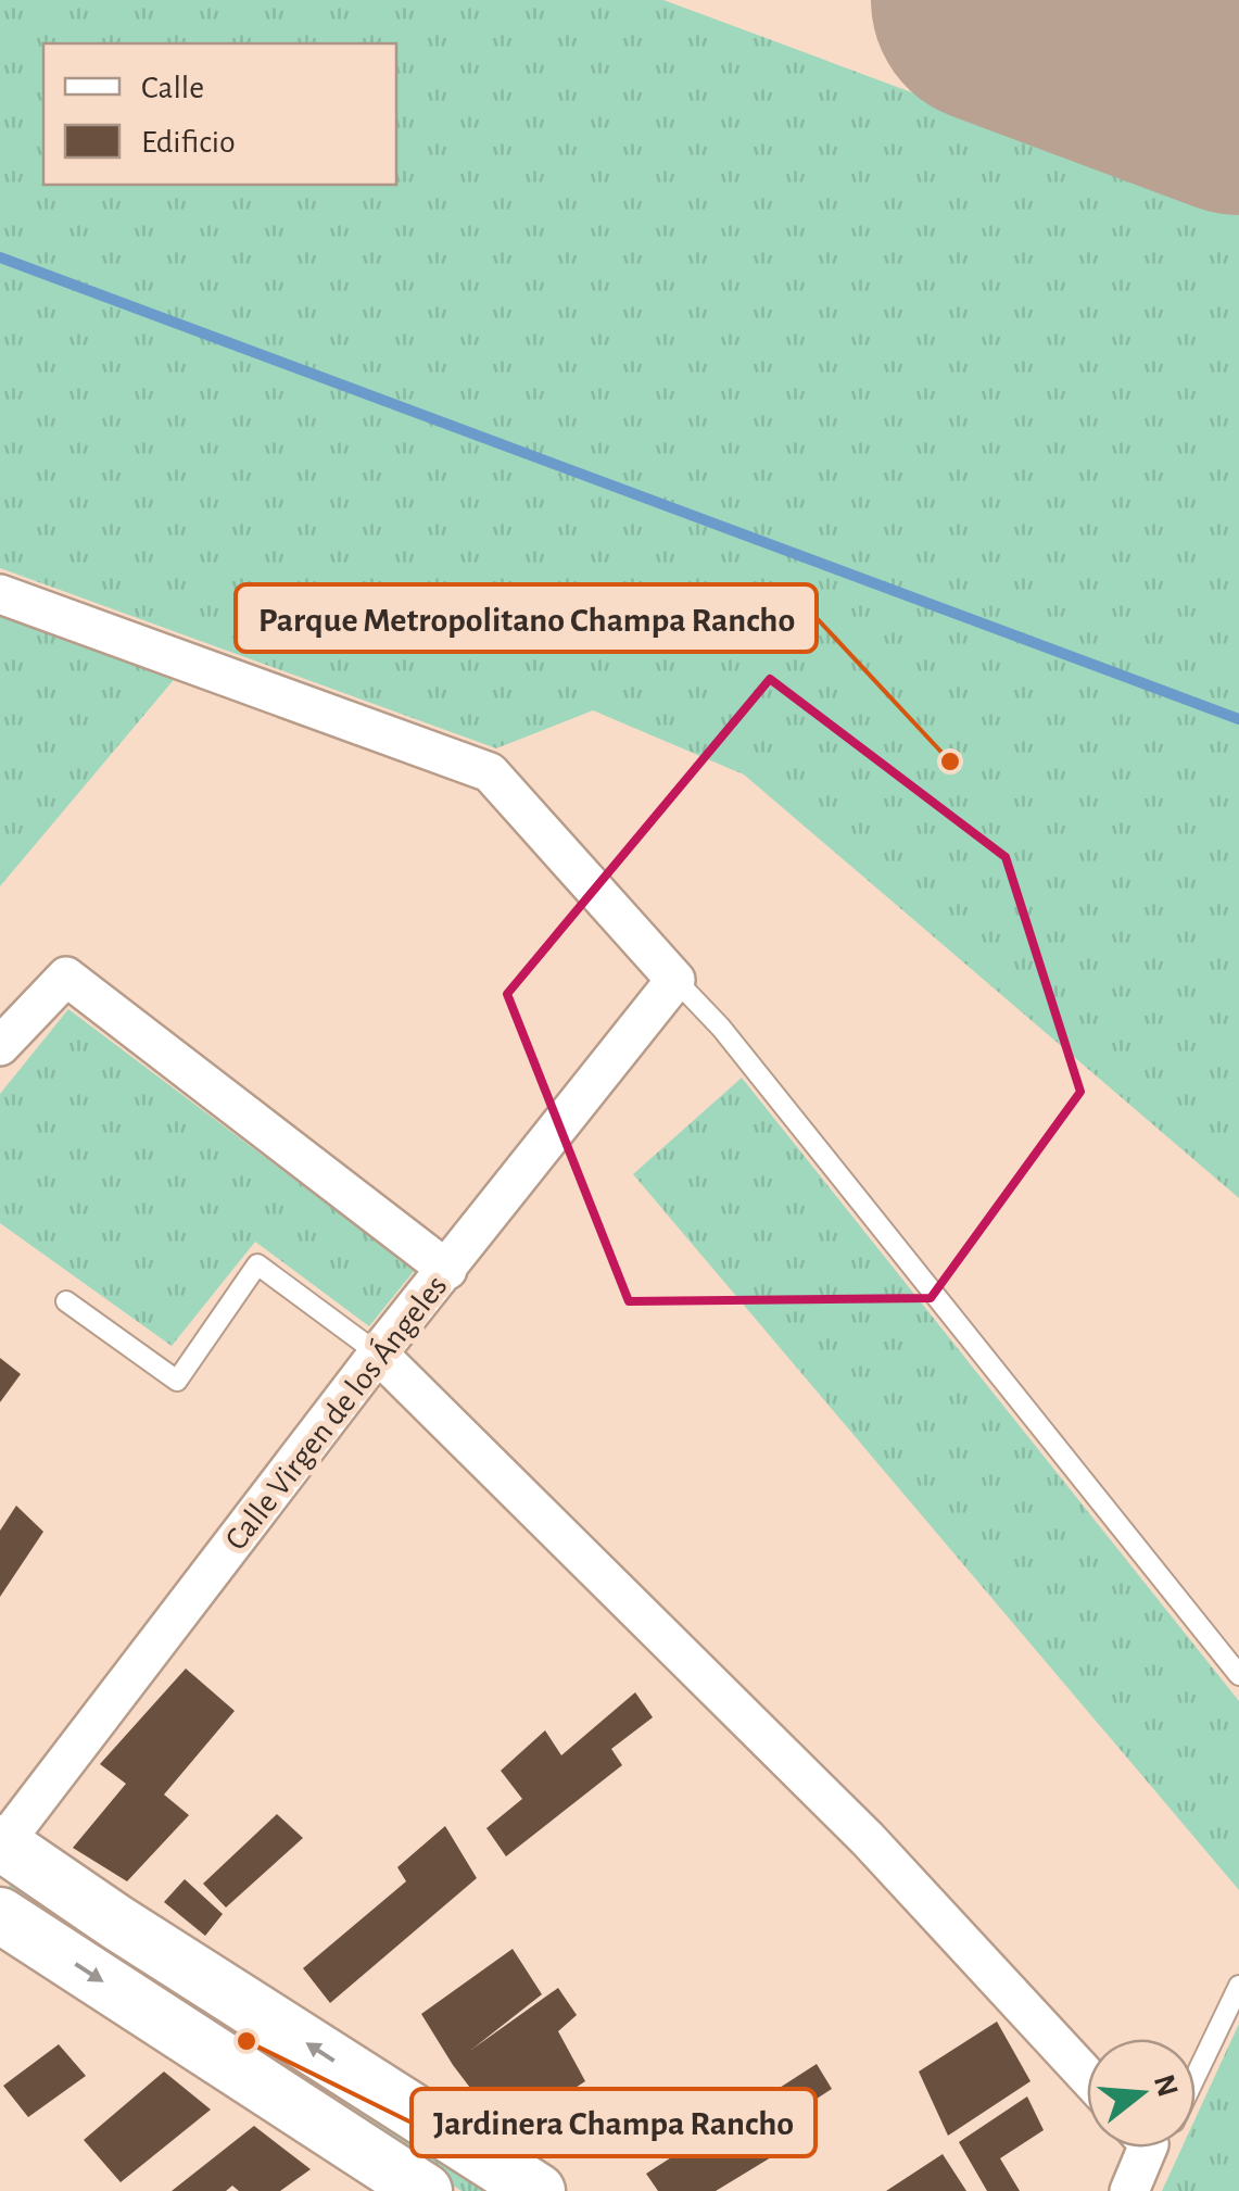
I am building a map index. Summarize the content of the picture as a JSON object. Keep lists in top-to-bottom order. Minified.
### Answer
{"streets":{"street":["Calle Virgen de los Ángeles"]},"places":["Parque Metropolitano Champa Rancho","Jardinera Champa Rancho"],"legend":["Calle","Edificio"],"north":"right"}
